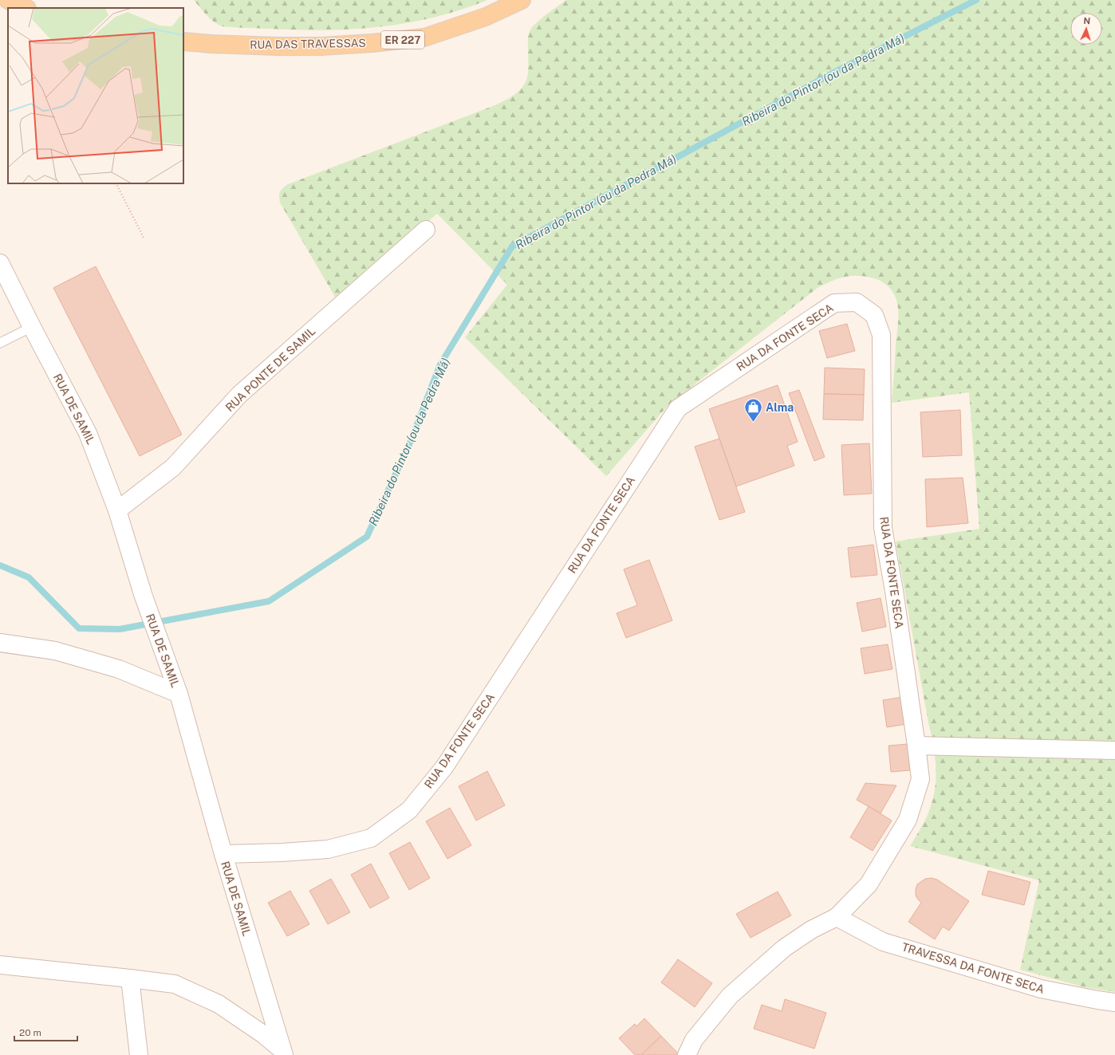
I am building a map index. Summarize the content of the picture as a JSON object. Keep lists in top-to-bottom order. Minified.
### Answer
{"streets":{"main road":["ER 227","RUA DAS TRAVESSAS"],"street":["RUA DA FONTE SECA","RUA PONTE DE SAMIL","RUA DE SAMIL","TRAVESSA DA FONTE SECA"]},"crossings":[["RUA DA FONTE SECA","RUA DE SAMIL"],["RUA DA FONTE SECA","TRAVESSA DA FONTE SECA"],["RUA PONTE DE SAMIL","RUA DE SAMIL"]],"water":["Ribeira do Pintor (ou da Pedra Má)"],"places":{"shop":["Alma"]},"scale_bar":"20 m","north":"top"}
